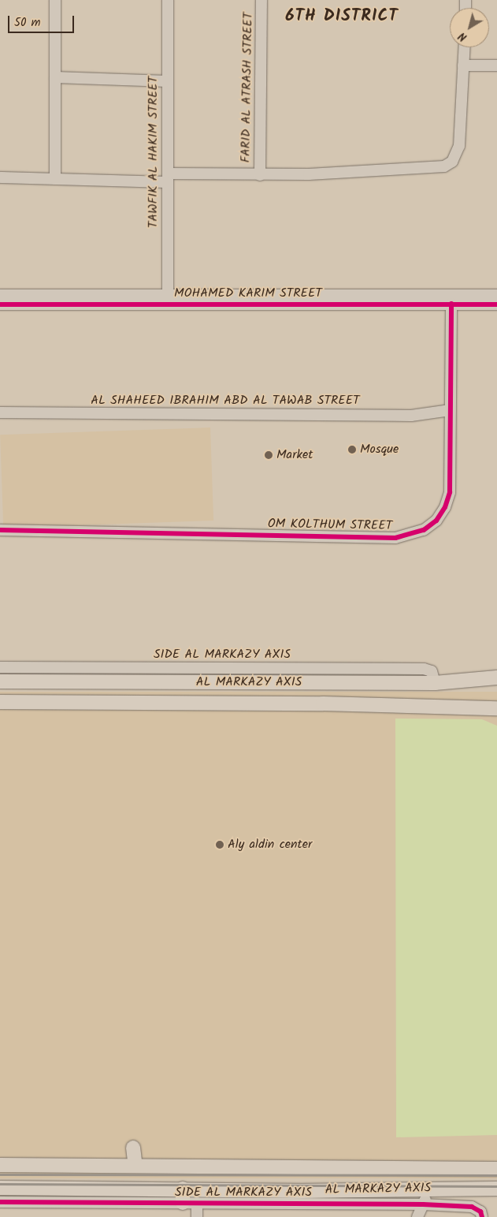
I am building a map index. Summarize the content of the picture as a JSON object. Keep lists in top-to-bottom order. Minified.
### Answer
{"streets":{"main road":["AL MARKAZY AXIS"],"street":["FARID AL ATRASH STREET","TAWFIK AL HAKIM STREET","MOHAMED KARIM STREET","AL SHAHEED IBRAHIM ABD AL TAWAB STREET","OM KOLTHUM STREET","SIDE AL MARKAZY AXIS"]},"crossings":[["TAWFIK AL HAKIM STREET","MOHAMED KARIM STREET"],["MOHAMED KARIM STREET","OM KOLTHUM STREET"],["AL SHAHEED IBRAHIM ABD AL TAWAB STREET","OM KOLTHUM STREET"],["SIDE AL MARKAZY AXIS","AL MARKAZY AXIS"]],"districts":["6TH DISTRICT"],"places":["Mosque","Market","Aly aldin center"],"scale_bar":"50 m","north":"bottom left"}
